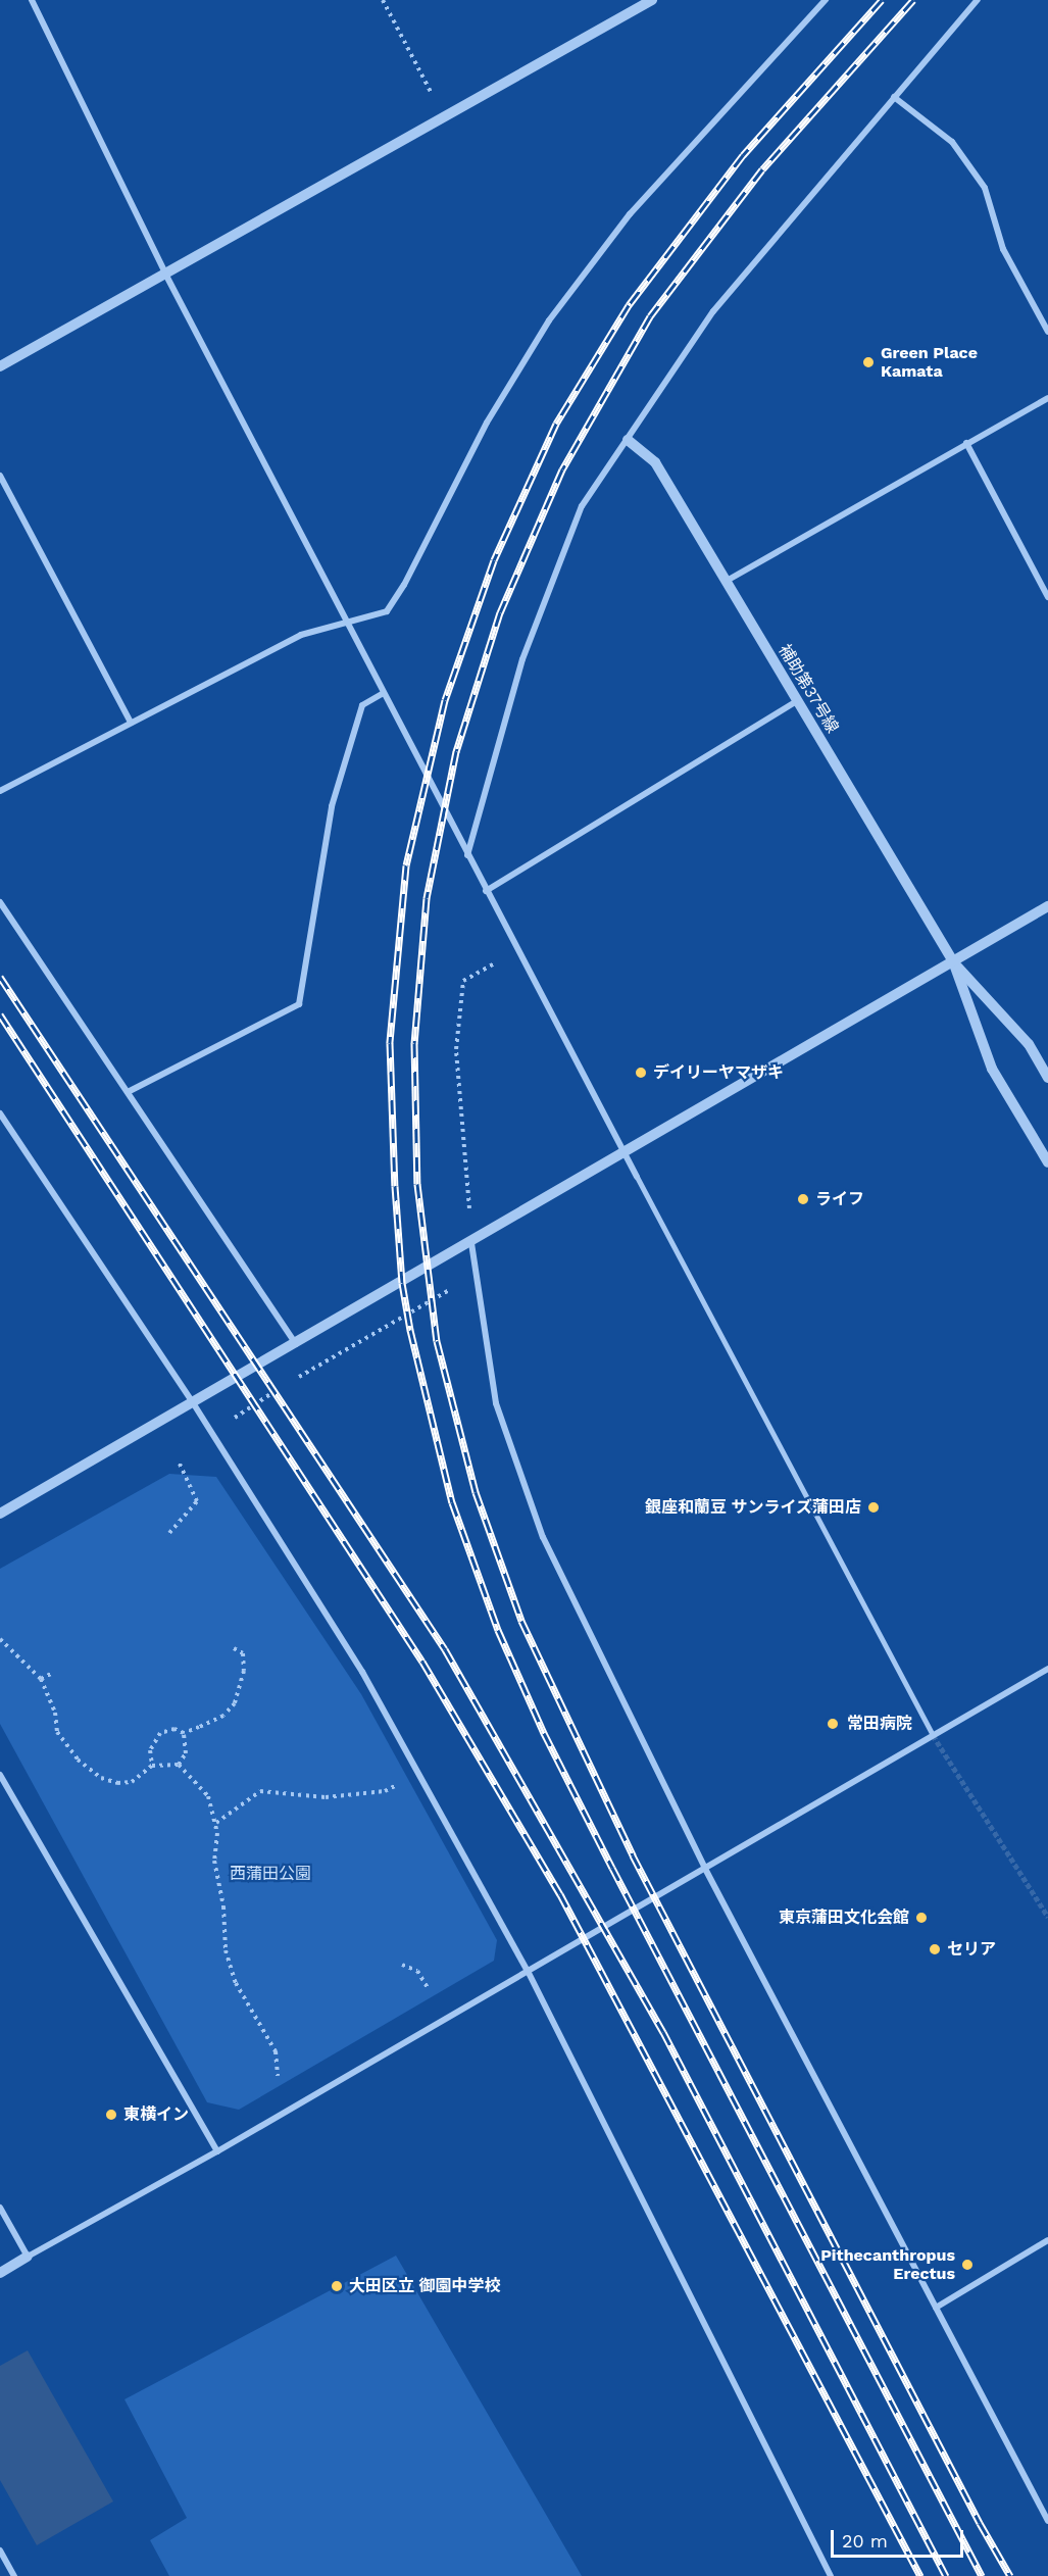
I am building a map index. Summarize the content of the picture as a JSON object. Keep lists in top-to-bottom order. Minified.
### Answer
{"streets":{"street":["補助第37号線"]},"parks":["西蒲田公園"],"places":["Green Place Kamata","デイリーヤマザキ","ライフ","銀座和蘭豆 サンライズ蒲田店","常田病院","東京蒲田文化会館","セリア","東横イン","Pithecanthropus Erectus","大田区立 御園中学校"],"scale_bar":"20 m"}
